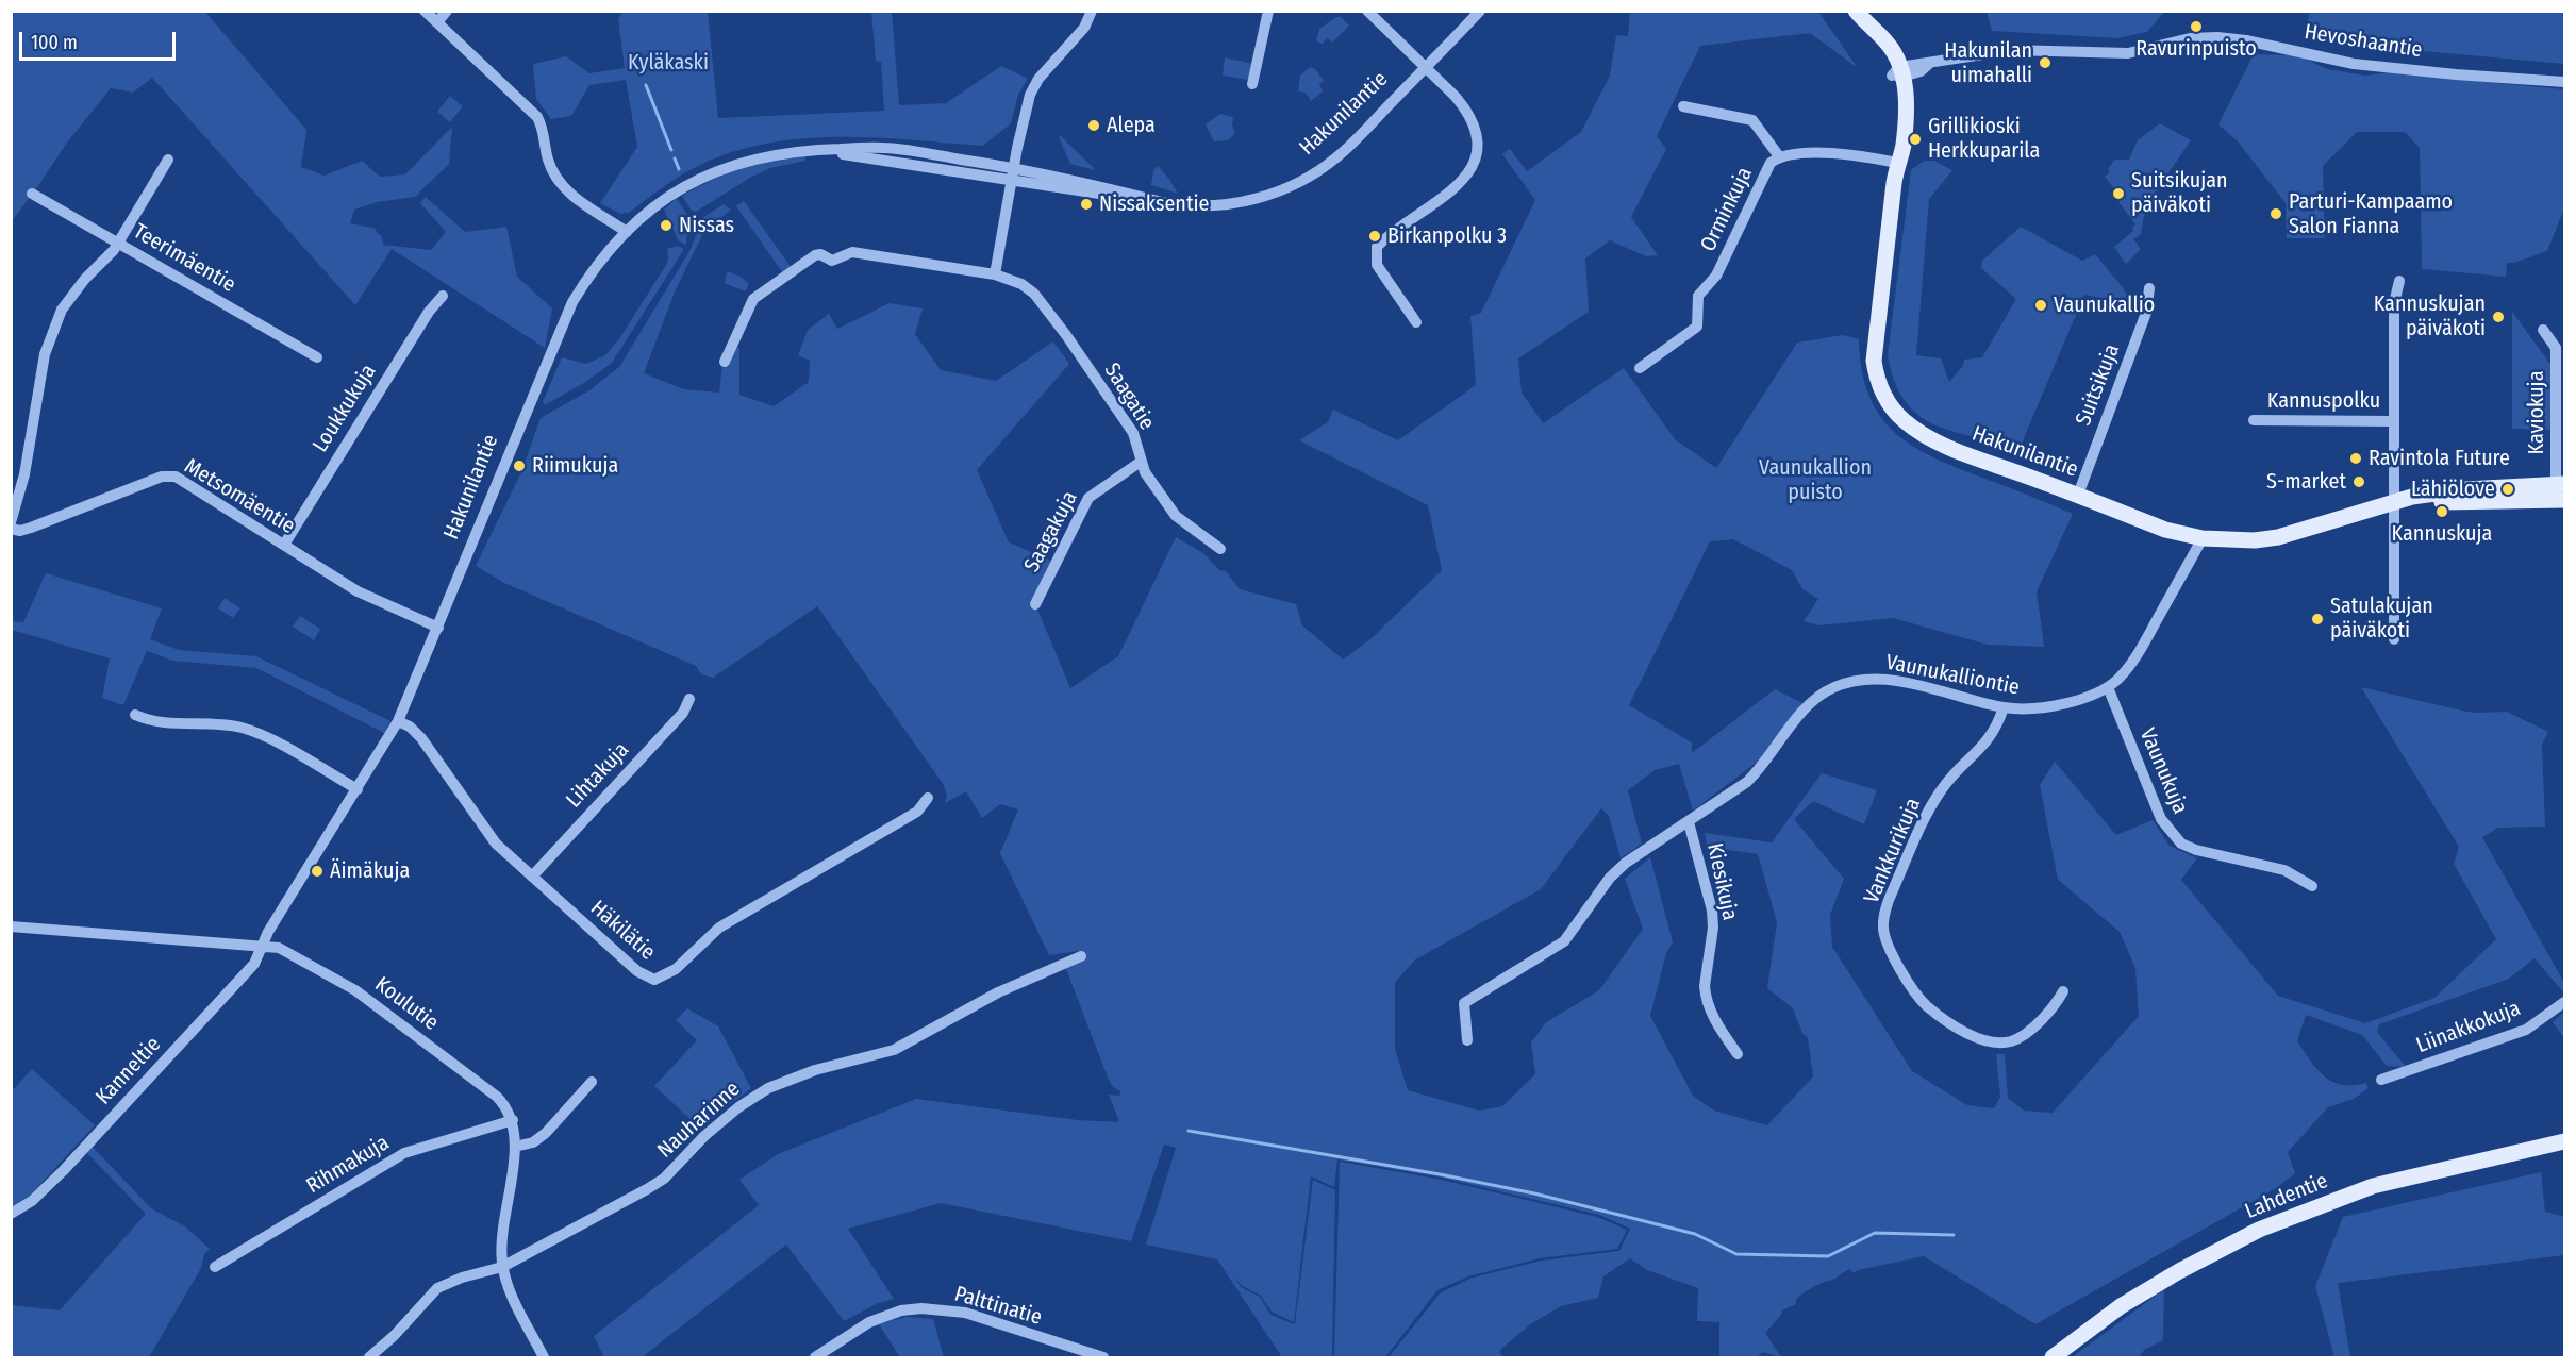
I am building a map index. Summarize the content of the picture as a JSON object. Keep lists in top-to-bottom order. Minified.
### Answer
{"streets":{"main road":["Hakunilantie","Lahdentie"],"street":["Hevoshaantie","Orminkuja","Teerimäentie","Suitsikuja","Saagatie","Kannuspolku","Loukkukuja","Kaviokuja","Metsomäentie","Saagakuja","Vaunukalliontie","Vaunukuja","Lihtakuja","Vankkurikuja","Kiesikuja","Häkilätie","Koulutie","Liinakkokuja","Kanneltie","Nauharinne","Rihmakuja","Palttinatie"]},"crossings":[["Hevoshaantie","Hakunilantie"],["Hakunilantie","Orminkuja"],["Hakunilantie","Suitsikuja"],["Hakunilantie","Kaviokuja"],["Hakunilantie","Metsomäentie"],["Hakunilantie","Vaunukalliontie"],["Hakunilantie","Häkilätie"],["Hakunilantie","Koulutie"],["Hakunilantie","Kanneltie"],["Saagatie","Saagakuja"],["Loukkukuja","Metsomäentie"],["Vaunukalliontie","Vaunukuja"],["Vaunukalliontie","Vankkurikuja"],["Vaunukalliontie","Kiesikuja"],["Lihtakuja","Häkilätie"],["Koulutie","Kanneltie"],["Koulutie","Rihmakuja"]],"parks":["Kyläkaski","Vaunukallion puisto"],"places":["Ravurinpuisto","Hakunilan uimahalli","Alepa","Grillikioski Herkkuparila","Suitsikujan päiväkoti","Nissaksentie","Parturi-Kampaamo Salon Fianna","Nissas","Birkanpolku 3","Vaunukallio","Kannuskujan päiväkoti","Ravintola Future","Riimukuja","S-market","Lähiölove","Kannuskuja","Satulakujan päiväkoti","Äimäkuja"],"scale_bar":"100 m"}
